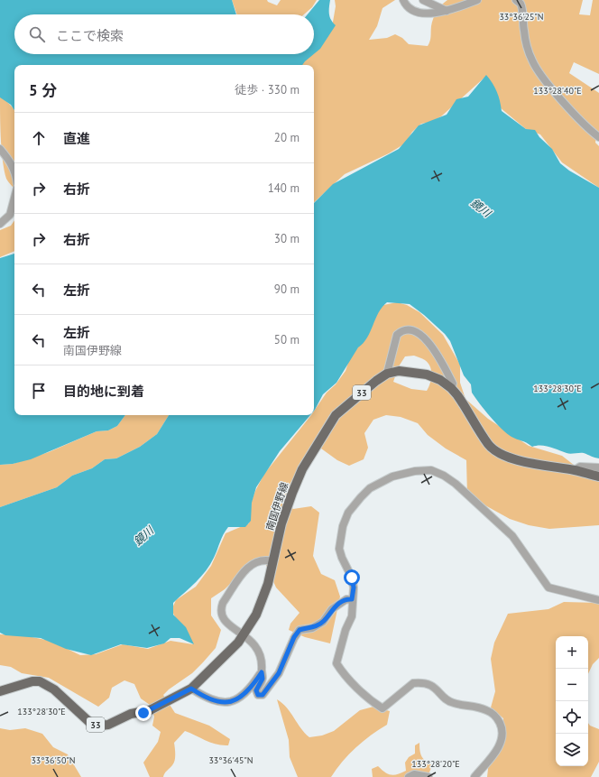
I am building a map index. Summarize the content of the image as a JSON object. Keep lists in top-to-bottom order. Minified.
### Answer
{"streets":{"main road":["33","南国伊野線"]},"water":["鏡川"],"page":{"search":"ここで検索","heading":["5 分","徒歩 · 330 m"],"list":[["直進","20 m"],["右折","140 m"],["右折","30 m"],["左折","90 m"],["左折","南国伊野線","50 m"],"目的地に到着"],"map_buttons":["+","−"]},"coordinates":["33°36'25\"N","133°28'40\"E","133°28'30\"E","33°36'50\"N","33°36'45\"N","133°28'20\"E"]}
